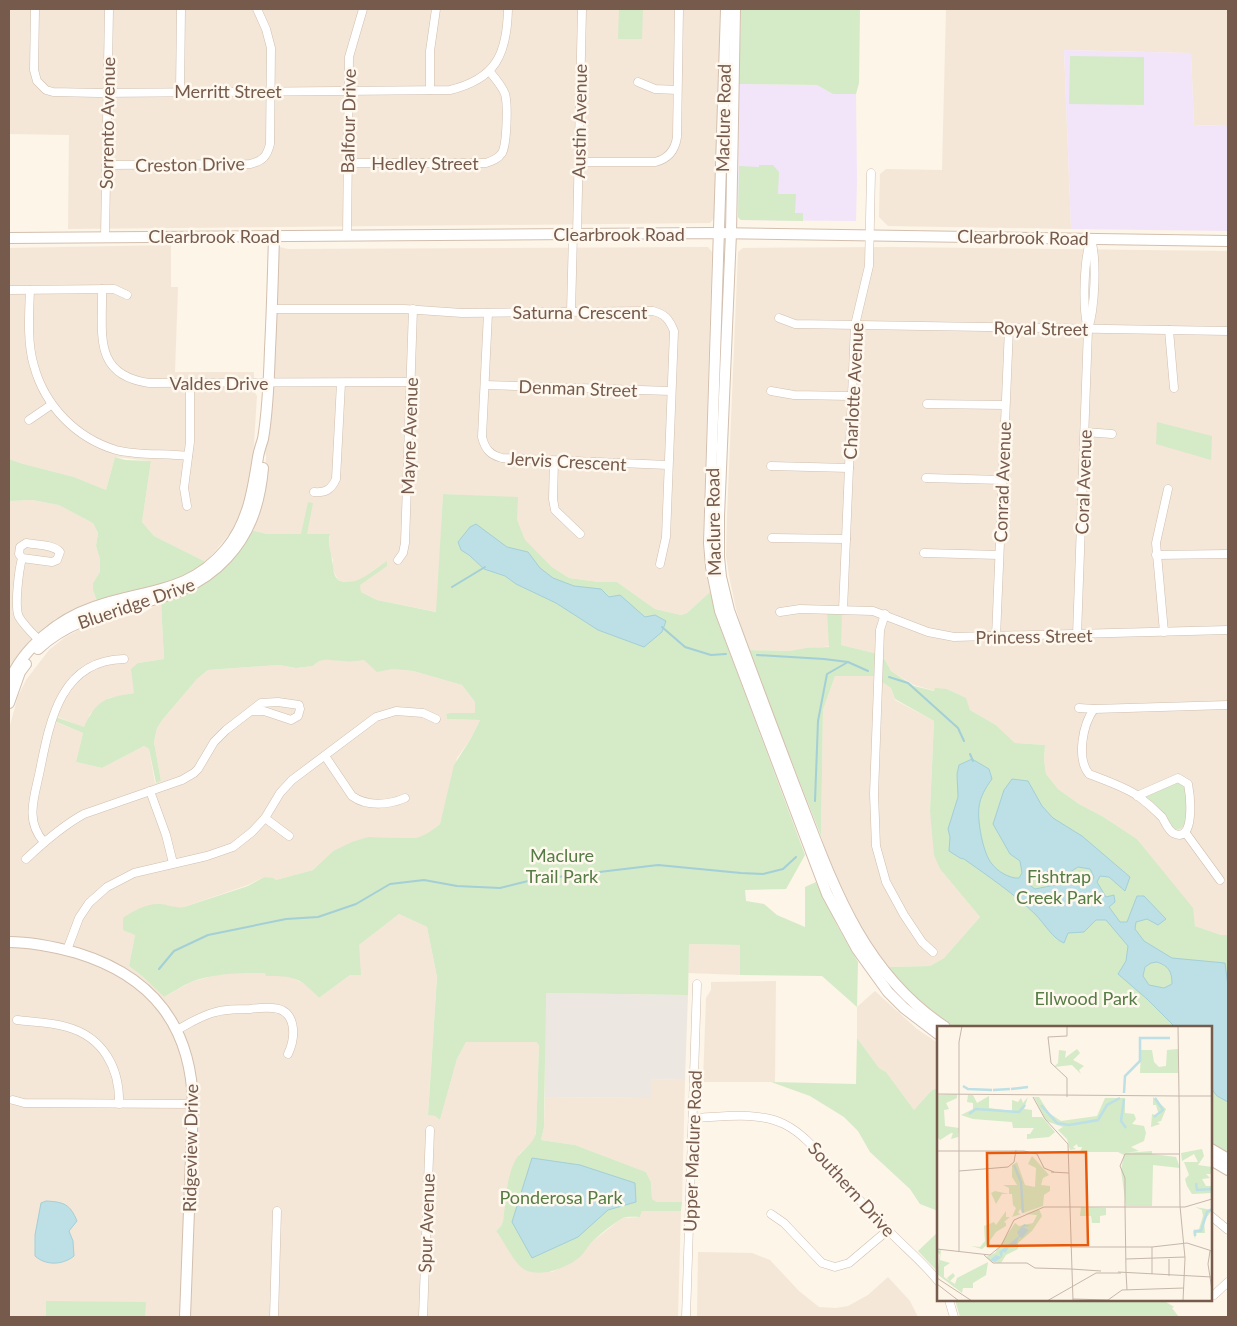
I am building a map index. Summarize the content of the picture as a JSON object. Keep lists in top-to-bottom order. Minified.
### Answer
{"streets":{"main road":["Maclure Road","Clearbrook Road","Blueridge Drive","Ridgeview Drive"],"street":["Merritt Street","Balfour Drive","Austin Avenue","Sorrento Avenue","Hedley Street","Creston Drive","Saturna Crescent","Royal Street","Valdes Drive","Denman Street","Charlotte Avenue","Mayne Avenue","Jervis Crescent","Conrad Avenue","Coral Avenue","Princess Street","Upper Maclure Road","Southern Drive","Spur Avenue"]},"crossings":[["Merritt Street","Balfour Drive"],["Merritt Street","Sorrento Avenue"],["Merritt Street","Hedley Street"],["Merritt Street","Creston Drive"],["Maclure Road","Clearbrook Road"],["Balfour Drive","Hedley Street"],["Balfour Drive","Clearbrook Road"],["Austin Avenue","Clearbrook Road"],["Austin Avenue","Saturna Crescent"],["Sorrento Avenue","Creston Drive"],["Sorrento Avenue","Clearbrook Road"],["Clearbrook Road","Charlotte Avenue"],["Clearbrook Road","Coral Avenue"],["Clearbrook Road","Blueridge Drive"],["Saturna Crescent","Denman Street"],["Saturna Crescent","Mayne Avenue"],["Saturna Crescent","Jervis Crescent"],["Saturna Crescent","Blueridge Drive"],["Royal Street","Charlotte Avenue"],["Royal Street","Conrad Avenue"],["Royal Street","Coral Avenue"],["Valdes Drive","Mayne Avenue"],["Valdes Drive","Blueridge Drive"],["Denman Street","Jervis Crescent"],["Charlotte Avenue","Princess Street"],["Conrad Avenue","Princess Street"],["Coral Avenue","Princess Street"],["Upper Maclure Road","Southern Drive"]],"parks":["Maclure Trail Park","Fishtrap Creek Park","Ellwood Park","Ponderosa Park"]}
